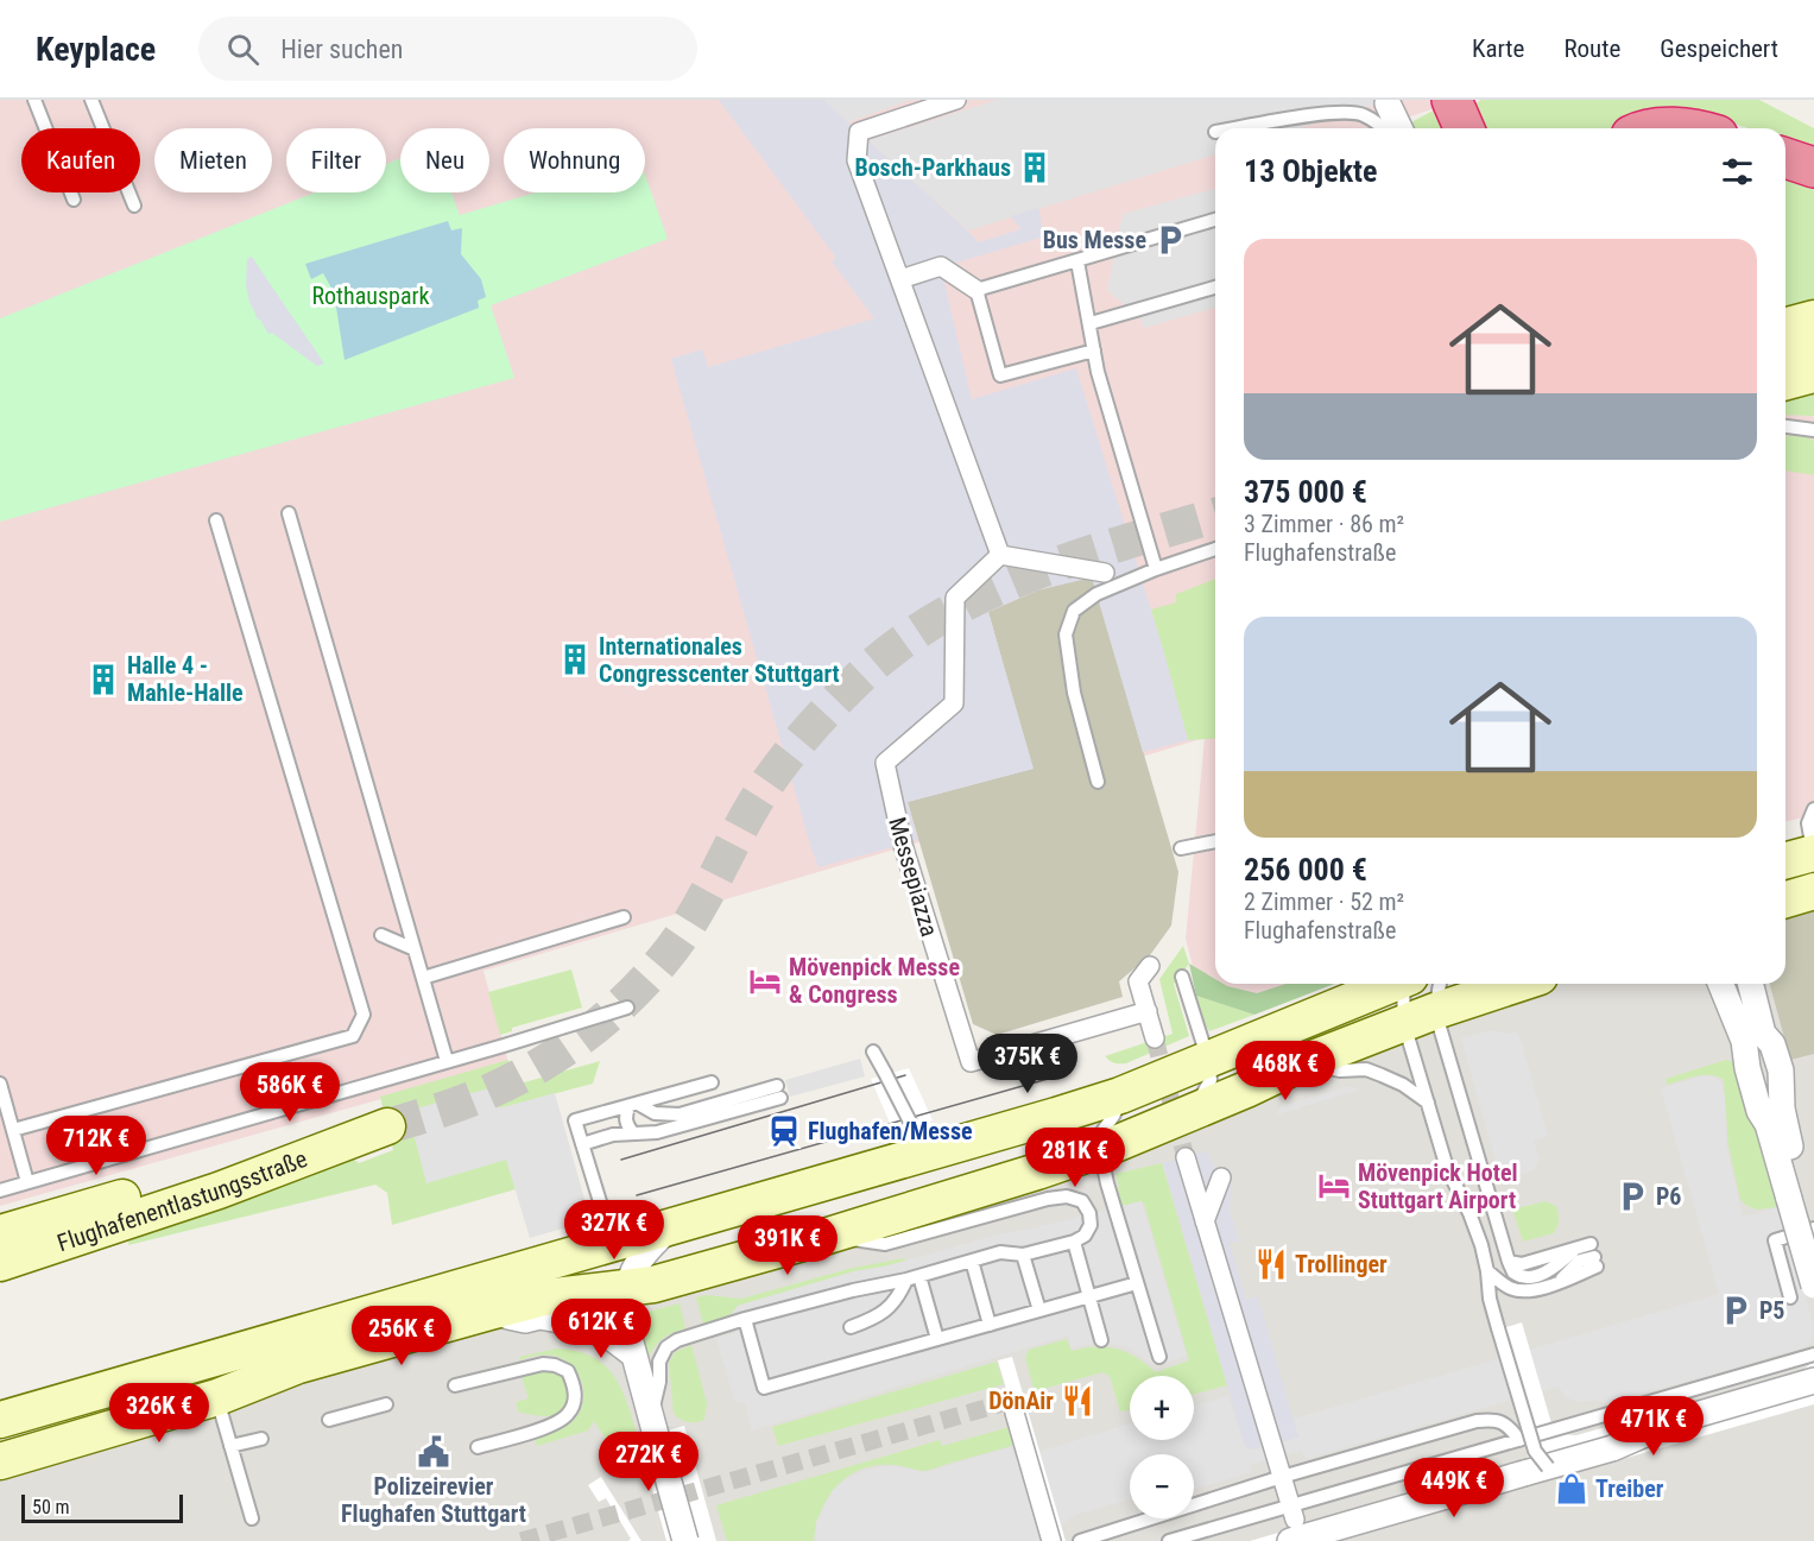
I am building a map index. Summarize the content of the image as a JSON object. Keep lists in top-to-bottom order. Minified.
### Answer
{"streets":{"main road":["Flughafenentlastungsstraße"],"street":["Messepiazza"]},"parks":["Rothauspark"],"places":{"building":["Bosch-Parkhaus","Internationales Congresscenter Stuttgart","Halle 4 - Mahle-Halle"],"parking":["Bus Messe","P6","P5"],"hotel":["Mövenpick Messe & Congress","Mövenpick Hotel Stuttgart Airport"],"station":["Flughafen/Messe"],"restaurant":["Trollinger","DönAir"],"public building":["Polizeirevier Flughafen Stuttgart"],"shop":["Treiber"]},"scale_bar":"50 m","page":{"header":"Keyplace","search":"Hier suchen","nav":["Karte","Route","Gespeichert"],"chip":["Kaufen","Mieten","Filter","Neu","Wohnung"],"heading":"13 Objekte","list":[{"name":"375 000 €","note":"3 Zimmer · 86 m² · Flughafenstraße"},{"name":"256 000 €","note":"2 Zimmer · 52 m² · Flughafenstraße"}],"price":["375K €","468K €","586K €","712K €","281K €","327K €","391K €","612K €","256K €","326K €","471K €","272K €","449K €"],"map_buttons":["+","−"],"scale":"50 m"}}
